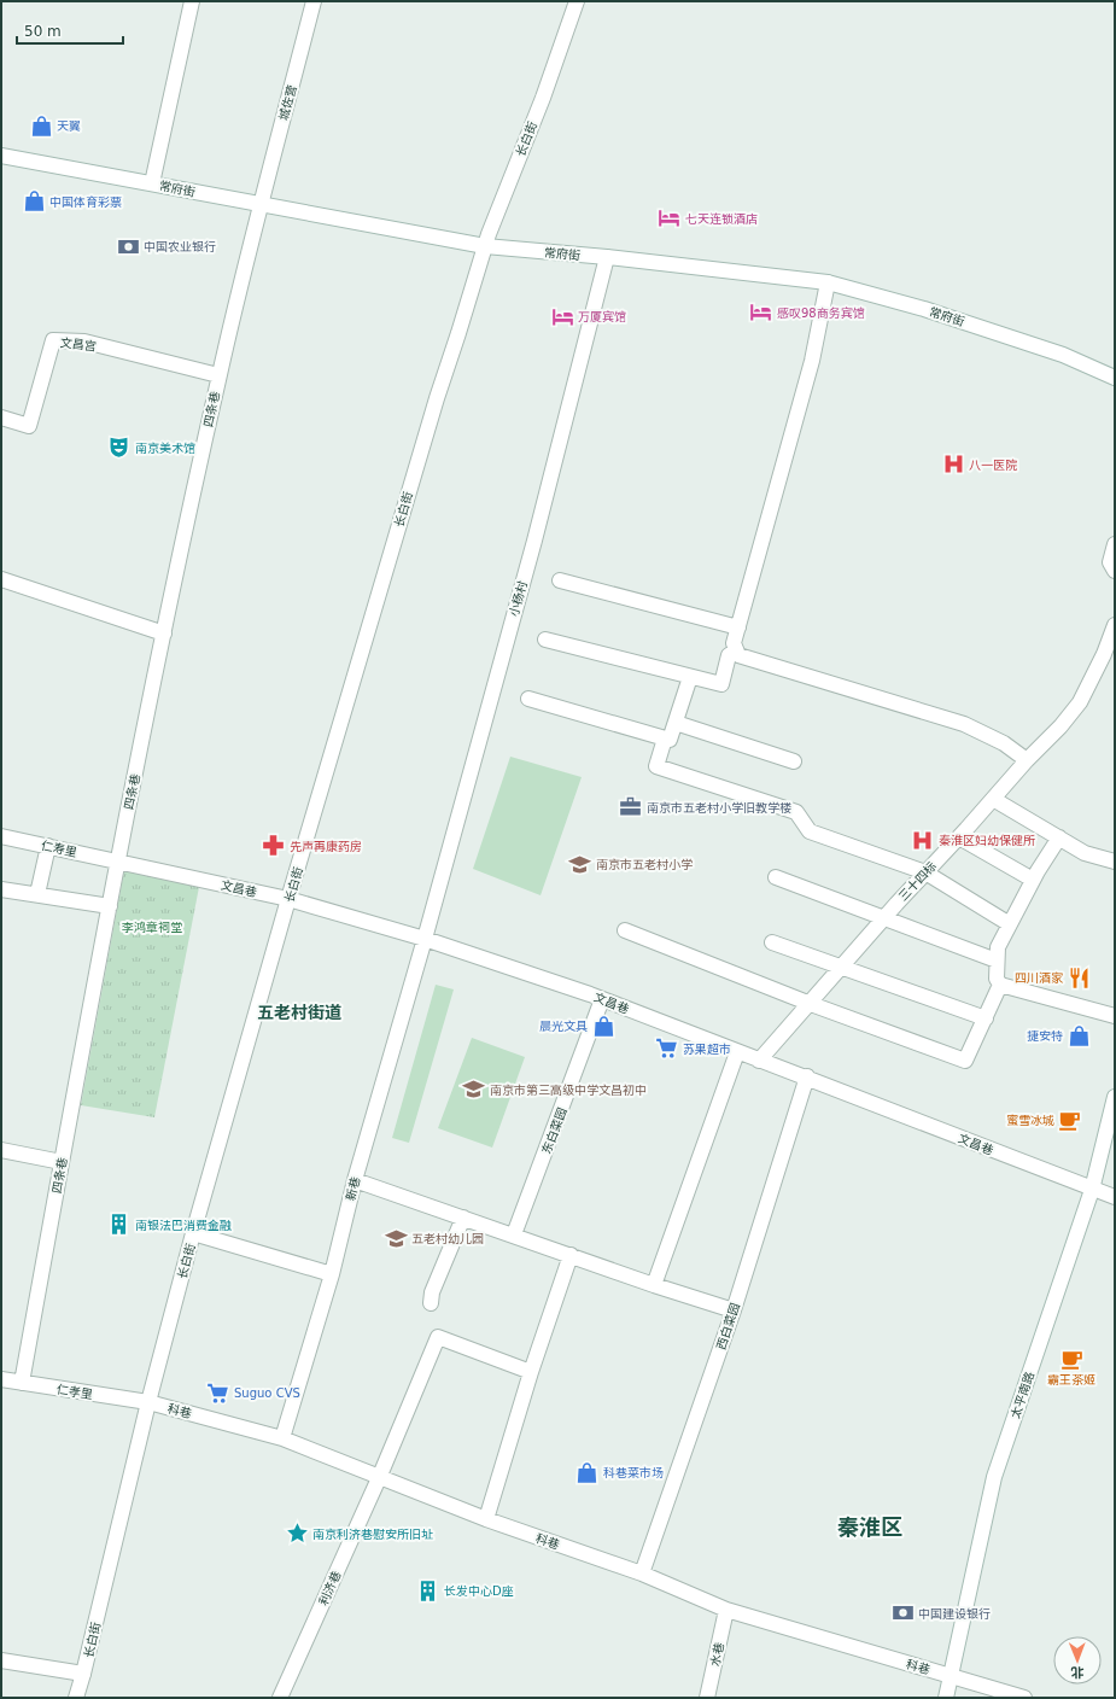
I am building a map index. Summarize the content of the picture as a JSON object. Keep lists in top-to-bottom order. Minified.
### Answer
{"streets":{"street":["城佐营","长白街","常府街","文昌宫","四条巷","小杨村","仁寿里","三十四标","文昌巷","东白菜园","新巷","西白菜园","仁孝里","太平南路","科巷","利济巷","水巷"]},"crossings":[["城佐营","常府街"],["城佐营","四条巷"],["长白街","常府街"],["长白街","文昌巷"],["长白街","仁孝里"],["长白街","科巷"],["常府街","四条巷"],["常府街","小杨村"],["文昌宫","四条巷"],["四条巷","仁寿里"],["四条巷","文昌巷"],["四条巷","仁孝里"],["小杨村","文昌巷"],["小杨村","新巷"],["仁寿里","文昌巷"],["三十四标","文昌巷"],["文昌巷","东白菜园"],["文昌巷","新巷"],["文昌巷","西白菜园"],["文昌巷","太平南路"],["新巷","科巷"],["西白菜园","科巷"],["仁孝里","科巷"],["太平南路","科巷"],["科巷","利济巷"],["科巷","水巷"]],"districts":["五老村街道","秦淮区"],"parks":["李鸿章祠堂"],"places":{"shop":["天翼","中国体育彩票","晨光文具","捷安特","科巷菜市场"],"hotel":["七天连锁酒店","感叹98商务宾馆","万厦宾馆"],"bank":["中国农业银行","中国建设银行"],"theatre":["南京美术馆"],"hospital":["八一医院","秦淮区妇幼保健所"],"office":["南京市五老村小学旧教学楼"],"pharmacy":["先声再康药房"],"school or university":["南京市五老村小学","南京市第三高级中学文昌初中","五老村幼儿园"],"restaurant":["四川酒家"],"supermarket":["苏果超市","Suguo CVS"],"cafe":["蜜雪冰城","霸王茶姬"],"building":["南银法巴消费金融","长发中心D座"],"place":["南京利济巷慰安所旧址"]},"scale_bar":"50 m","north":"bottom"}
